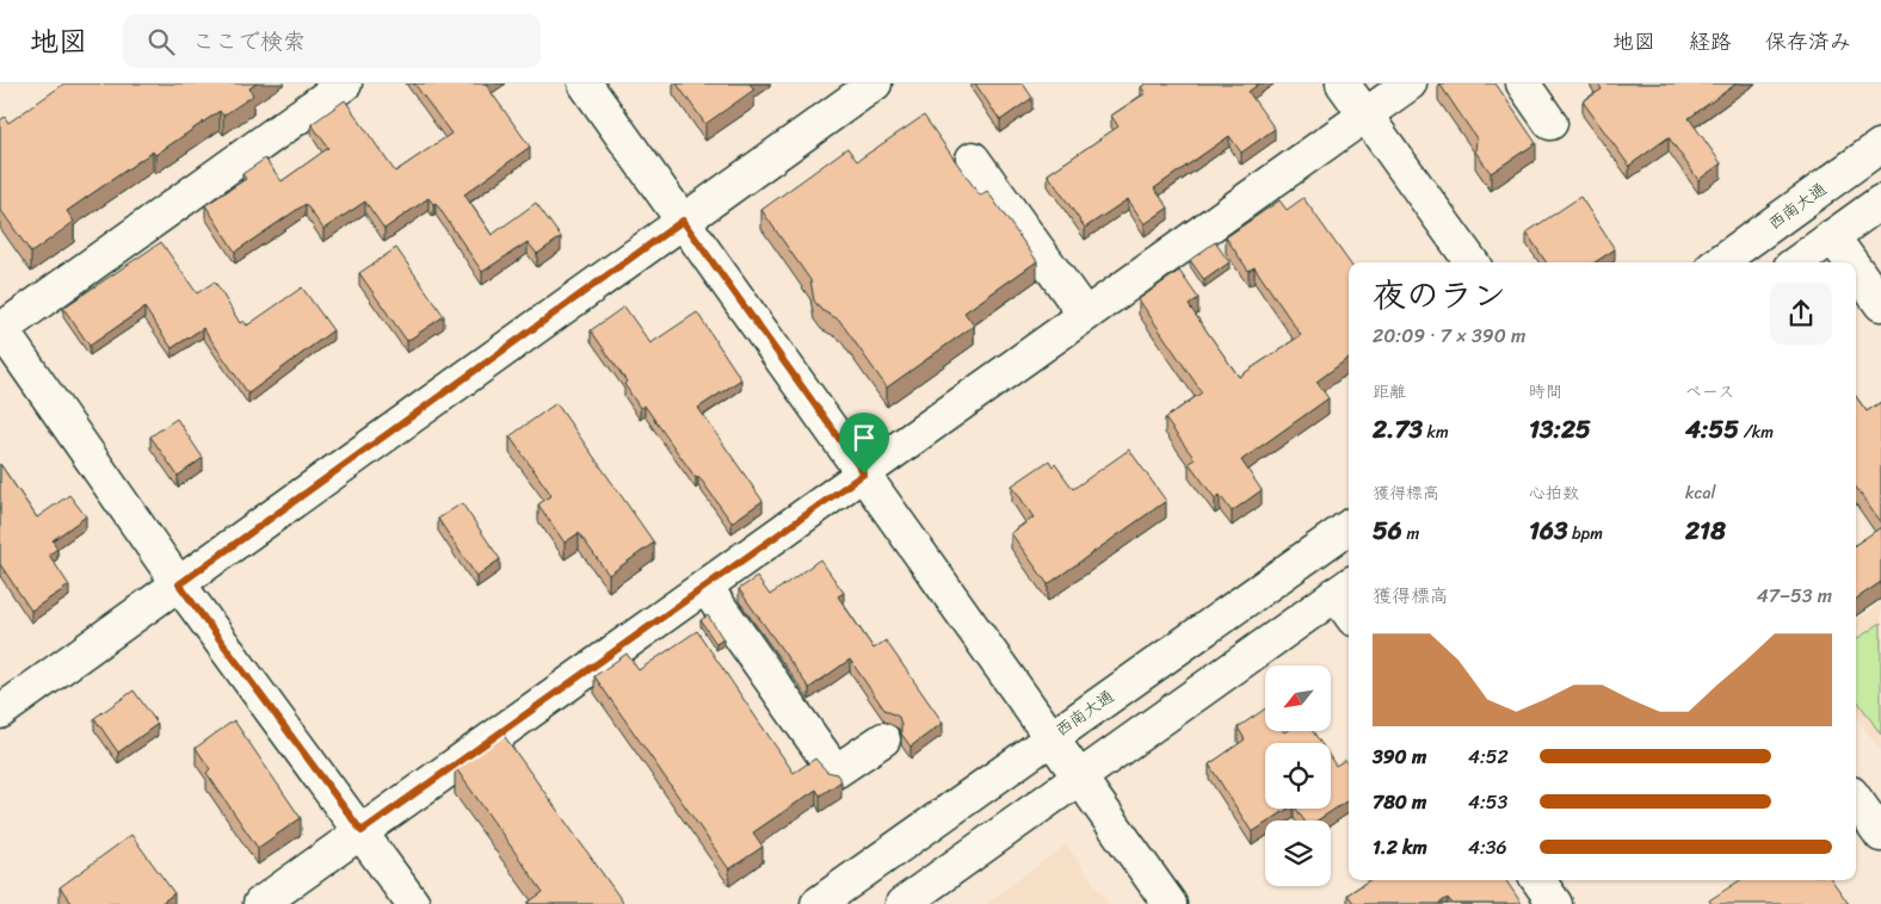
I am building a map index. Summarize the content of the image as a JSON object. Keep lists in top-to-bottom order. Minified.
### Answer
{"streets":{"street":["西南大通"]},"north":"bottom left","page":{"header":"地図","search":"ここで検索","nav":["地図","経路","保存済み"],"heading":["夜のラン","20:09 · 7 × 390 m"],"stats":[["距離","2.73 km"],["時間","13:25"],["ペース","4:55 /km"],["獲得標高","56 m"],["心拍数","163 bpm"],["kcal","218"]],"chart":["獲得標高","47–53 m"],"list":[{"name":"390 m","note":"4:52"},{"name":"780 m","note":"4:53"},{"name":"1.2 km","note":"4:36"}]}}
